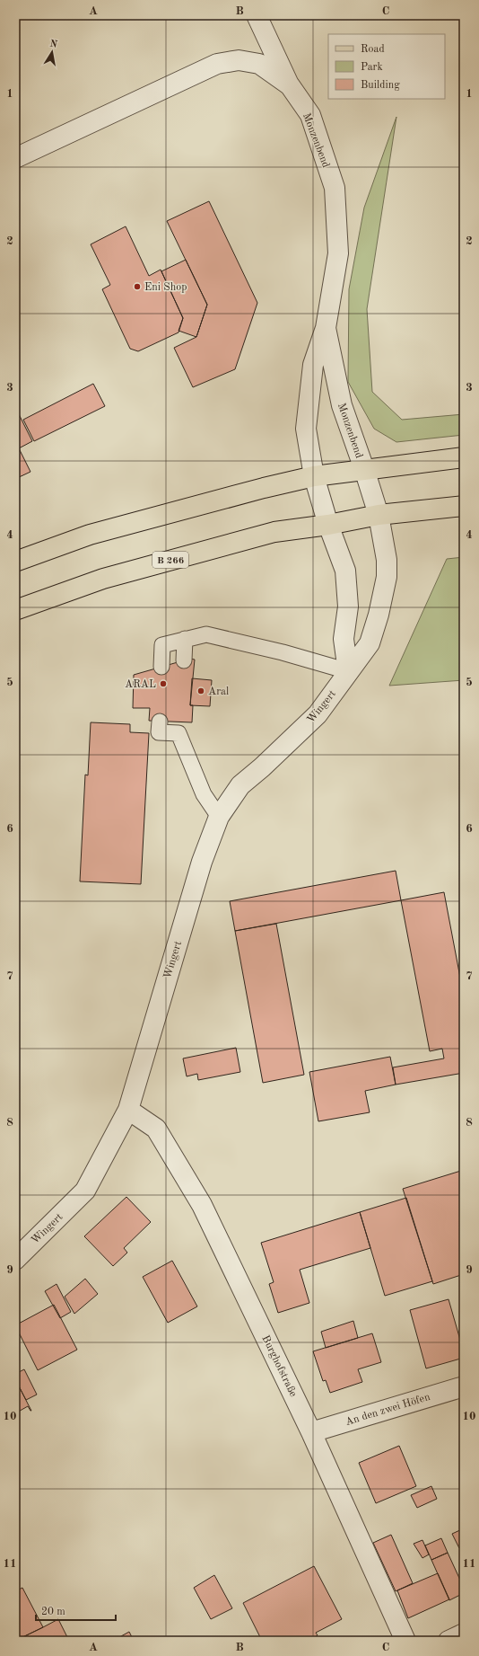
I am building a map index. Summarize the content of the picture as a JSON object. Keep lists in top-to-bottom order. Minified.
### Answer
{"streets":{"main road":["B 266"],"street":["Monzenbend","Wingert","Burghofstraße","An den zwei Höfen"]},"crossings":[["Monzenbend","Wingert"],["B 266","Wingert"],["Wingert","Burghofstraße"],["Burghofstraße","An den zwei Höfen"]],"places":["Eni Shop","ARAL","Aral"],"legend":["Road","Park","Building"],"scale_bar":"20 m","north":"top","grid":{"columns":["A","B","C"],"rows":["1","2","3","4","5","6","7","8","9","10","11"]}}
